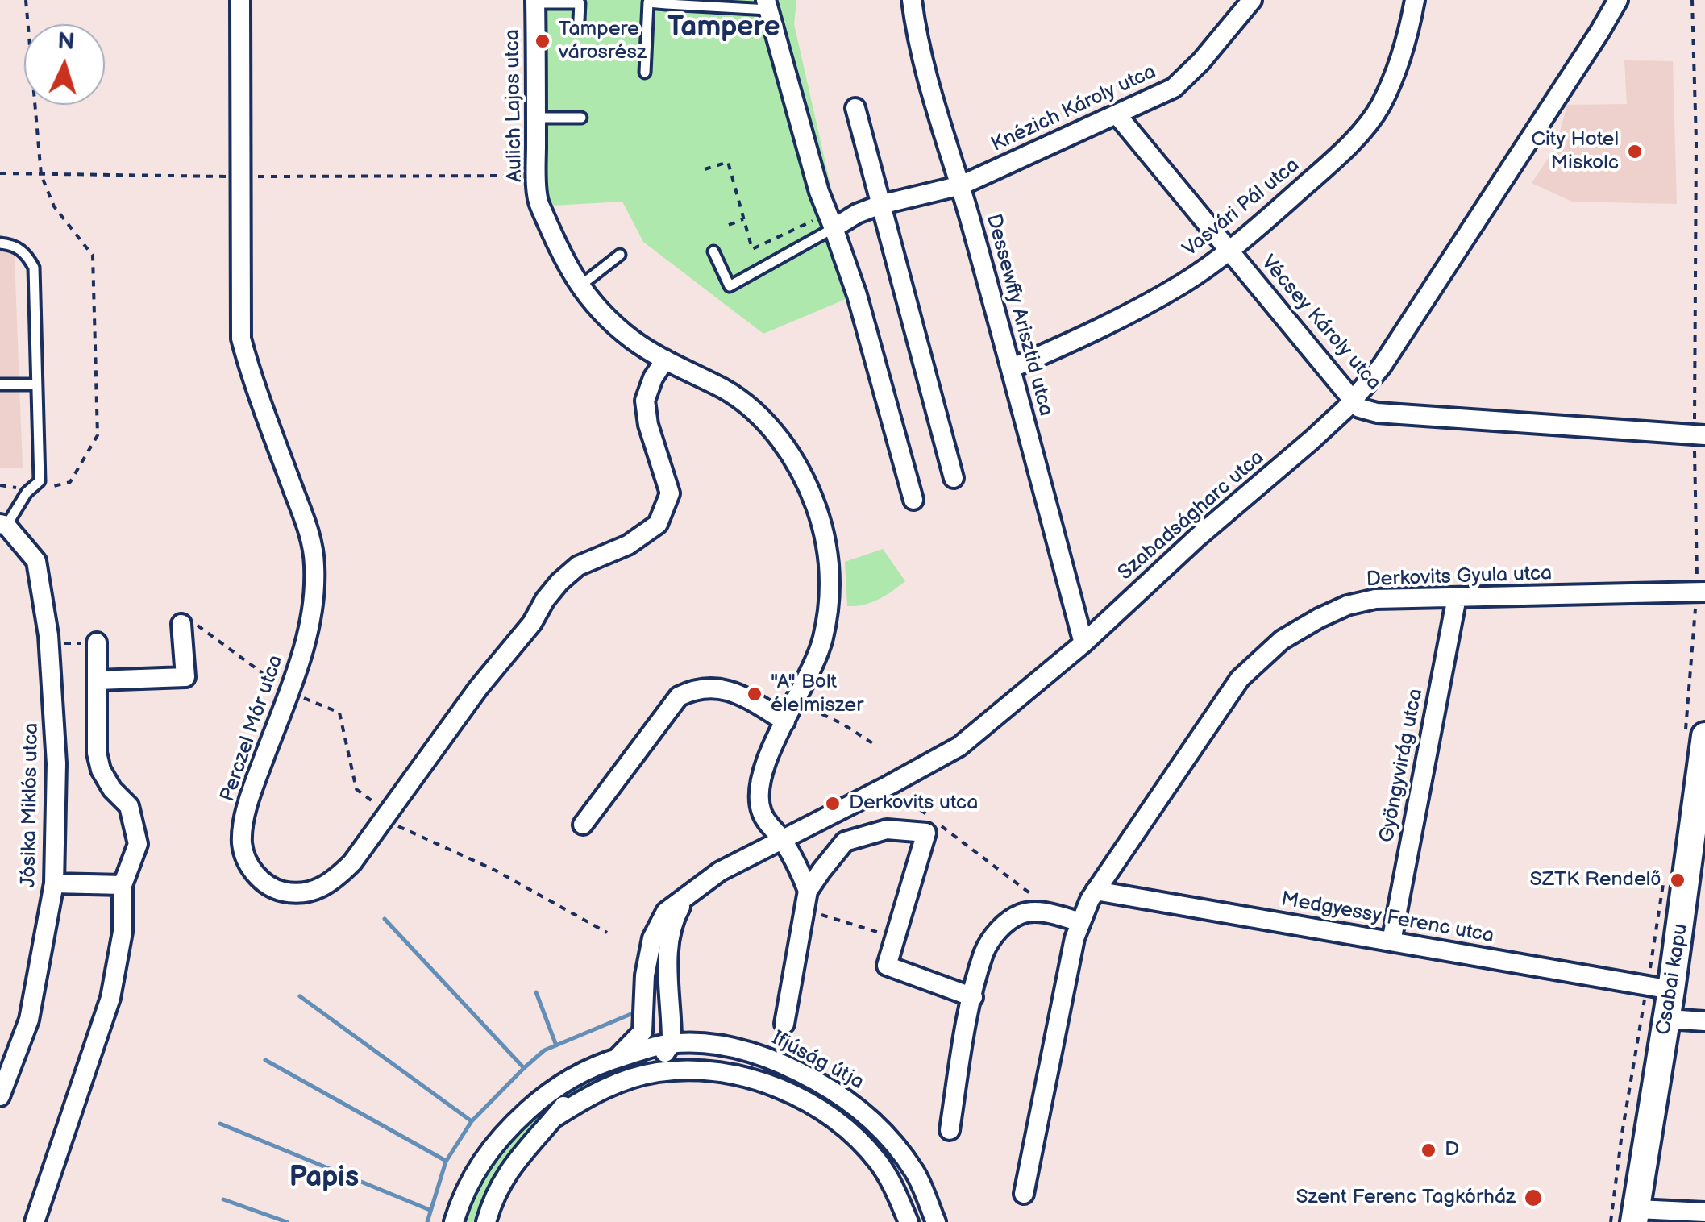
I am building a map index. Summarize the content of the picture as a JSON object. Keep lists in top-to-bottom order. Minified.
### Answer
{"streets":{"street":["Aulich Lajos utca","Knézich Károly utca","Vasvári Pál utca","Dessewffy Arisztid utca","Vécsey Károly utca","Szabadságharc utca","Derkovits Gyula utca","Perczel Mór utca","Gyöngyvirág utca","Jósika Miklós utca","Medgyessy Ferenc utca","Csabai kapu","Ifjúság útja"]},"crossings":[["Aulich Lajos utca","Szabadságharc utca"],["Aulich Lajos utca","Perczel Mór utca"],["Knézich Károly utca","Dessewffy Arisztid utca"],["Knézich Károly utca","Vécsey Károly utca"],["Vasvári Pál utca","Dessewffy Arisztid utca"],["Vasvári Pál utca","Vécsey Károly utca"],["Dessewffy Arisztid utca","Szabadságharc utca"],["Vécsey Károly utca","Szabadságharc utca"],["Szabadságharc utca","Ifjúság útja"],["Derkovits Gyula utca","Gyöngyvirág utca"],["Derkovits Gyula utca","Medgyessy Ferenc utca"],["Gyöngyvirág utca","Medgyessy Ferenc utca"],["Medgyessy Ferenc utca","Csabai kapu"]],"districts":["Tampere","Papis"],"places":["Tampere városrész","City Hotel Miskolc","\"A\" Bolt élelmiszer","Derkovits utca","SZTK Rendelő","D","Szent Ferenc Tagkórház"],"north":"top"}
